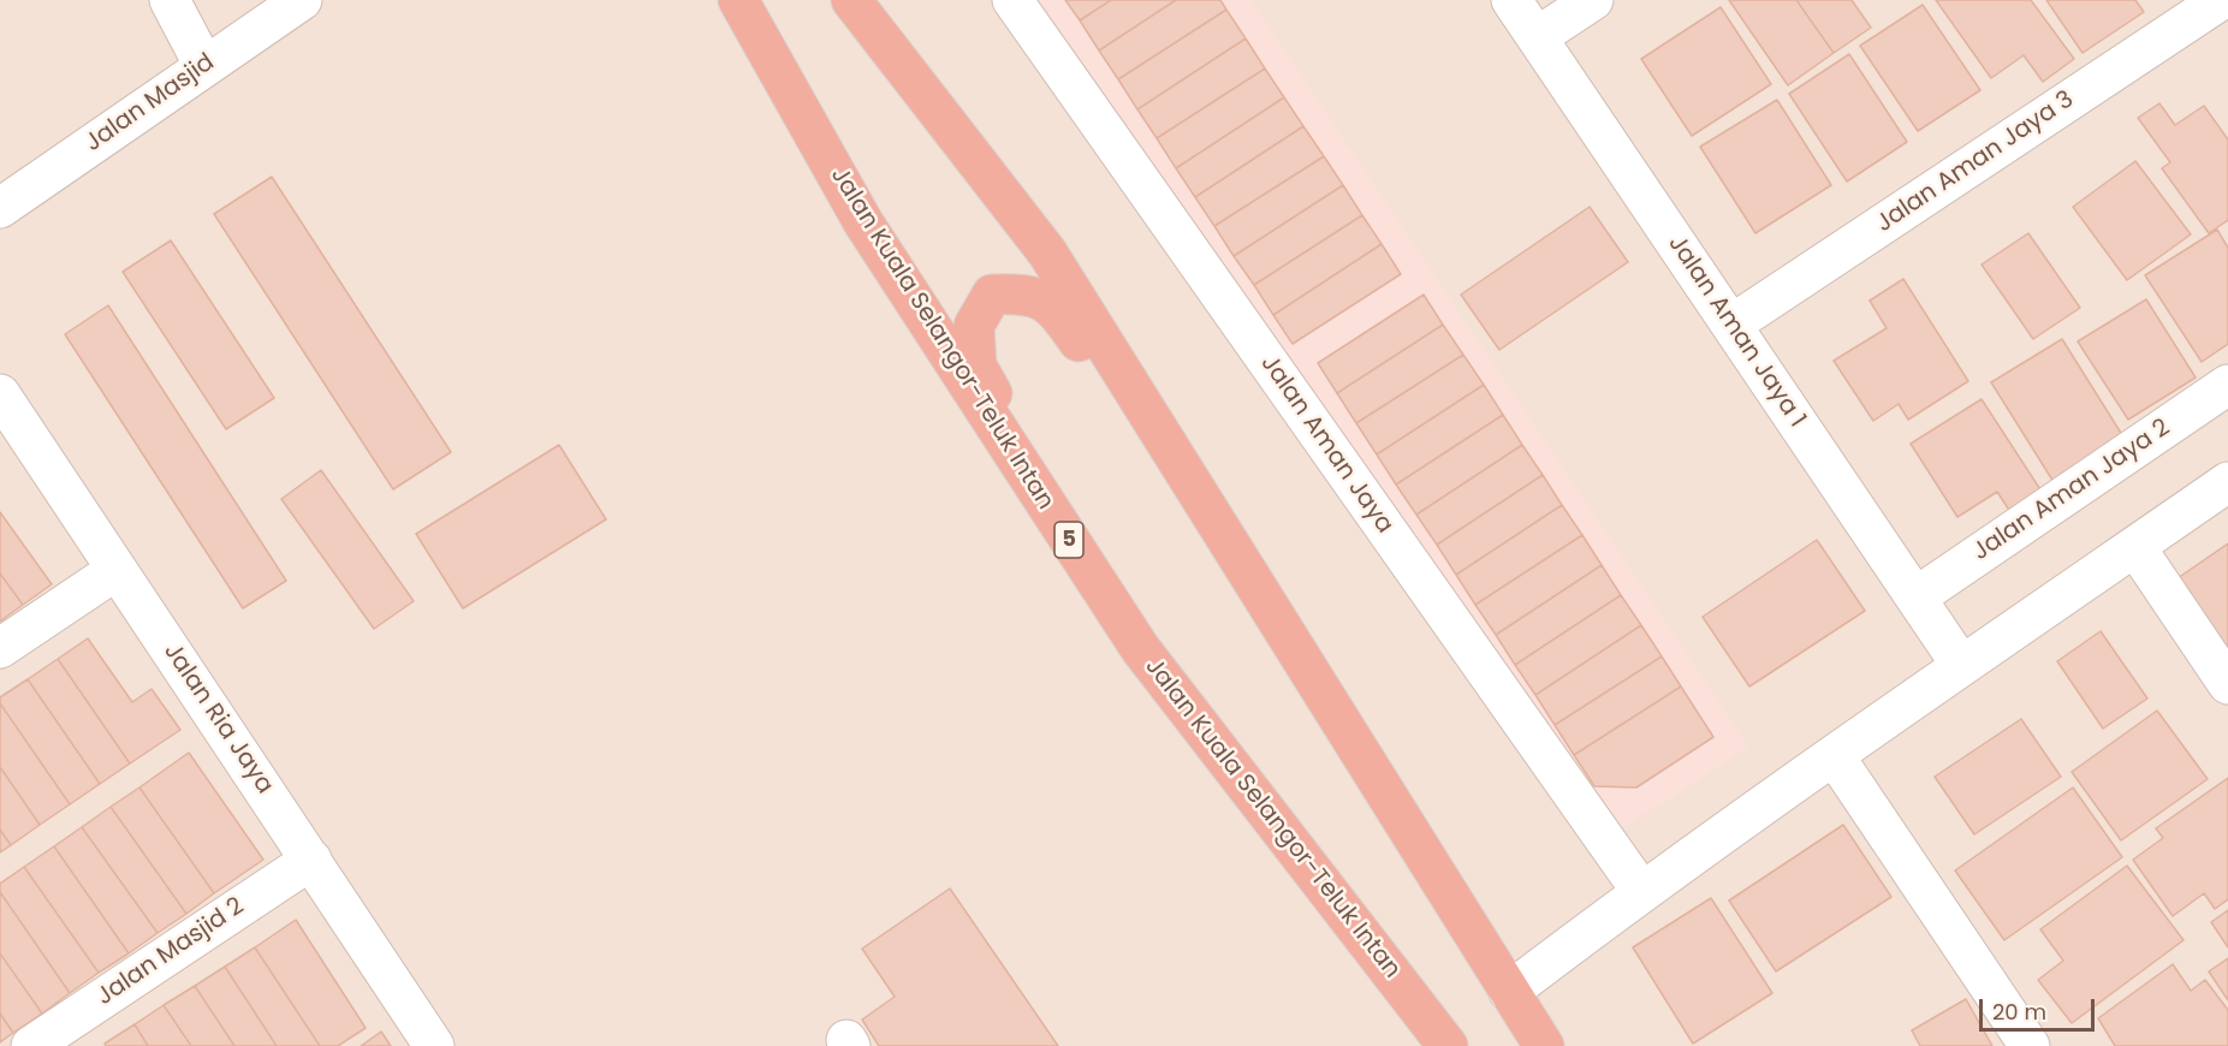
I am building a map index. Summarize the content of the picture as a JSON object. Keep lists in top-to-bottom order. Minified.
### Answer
{"streets":{"highway":["Jalan Kuala Selangor-Teluk Intan","5"],"street":["Jalan Masjid","Jalan Aman Jaya 3","Jalan Aman Jaya 1","Jalan Aman Jaya","Jalan Aman Jaya 2","Jalan Ria Jaya","Jalan Masjid 2"]},"crossings":[["Jalan Aman Jaya 3","Jalan Aman Jaya 1"],["Jalan Aman Jaya 1","Jalan Aman Jaya 2"],["Jalan Ria Jaya","Jalan Masjid 2"]],"scale_bar":"20 m"}
